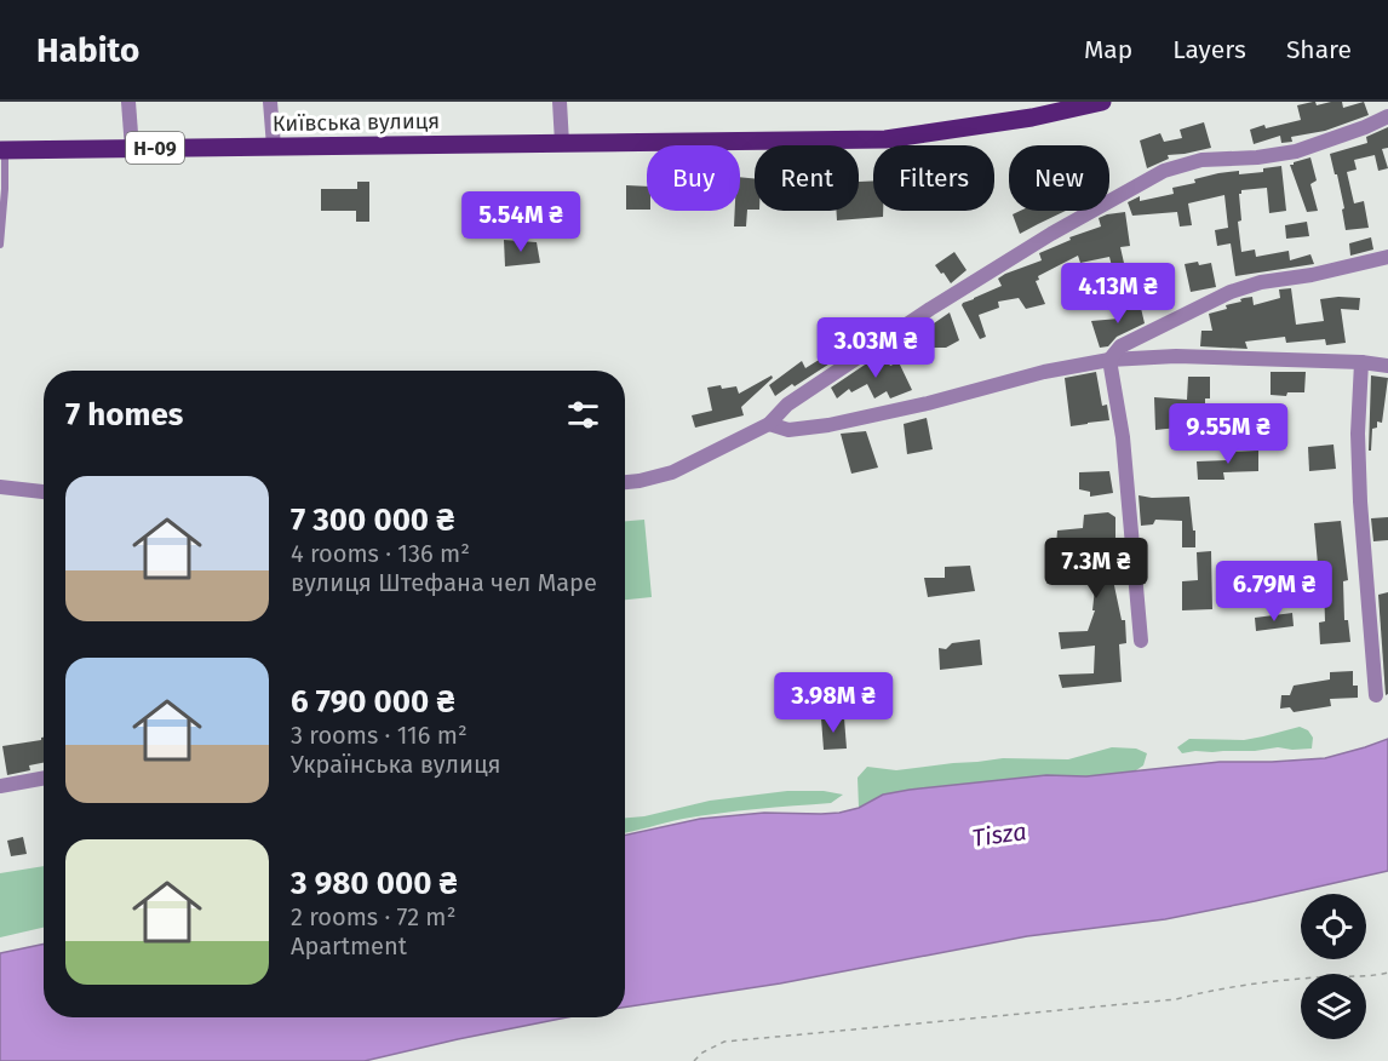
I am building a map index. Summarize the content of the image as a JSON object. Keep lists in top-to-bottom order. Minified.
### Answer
{"streets":{"main road":["Київська вулиця","Н-09"]},"water":["Tisza"],"page":{"header":"Habito","nav":["Map","Layers","Share"],"chip":["Buy","Rent","Filters","New"],"price":["5.54M ₴","4.13M ₴","3.03M ₴","9.55M ₴","7.3M ₴","6.79M ₴","3.98M ₴"],"heading":"7 homes","list":[{"name":"7 300 000 ₴","note":"4 rooms · 136 m² · вулиця Штефана чел Маре"},{"name":"6 790 000 ₴","note":"3 rooms · 116 m² · Українська вулиця"},{"name":"3 980 000 ₴","note":"2 rooms · 72 m² · Apartment"}]}}
